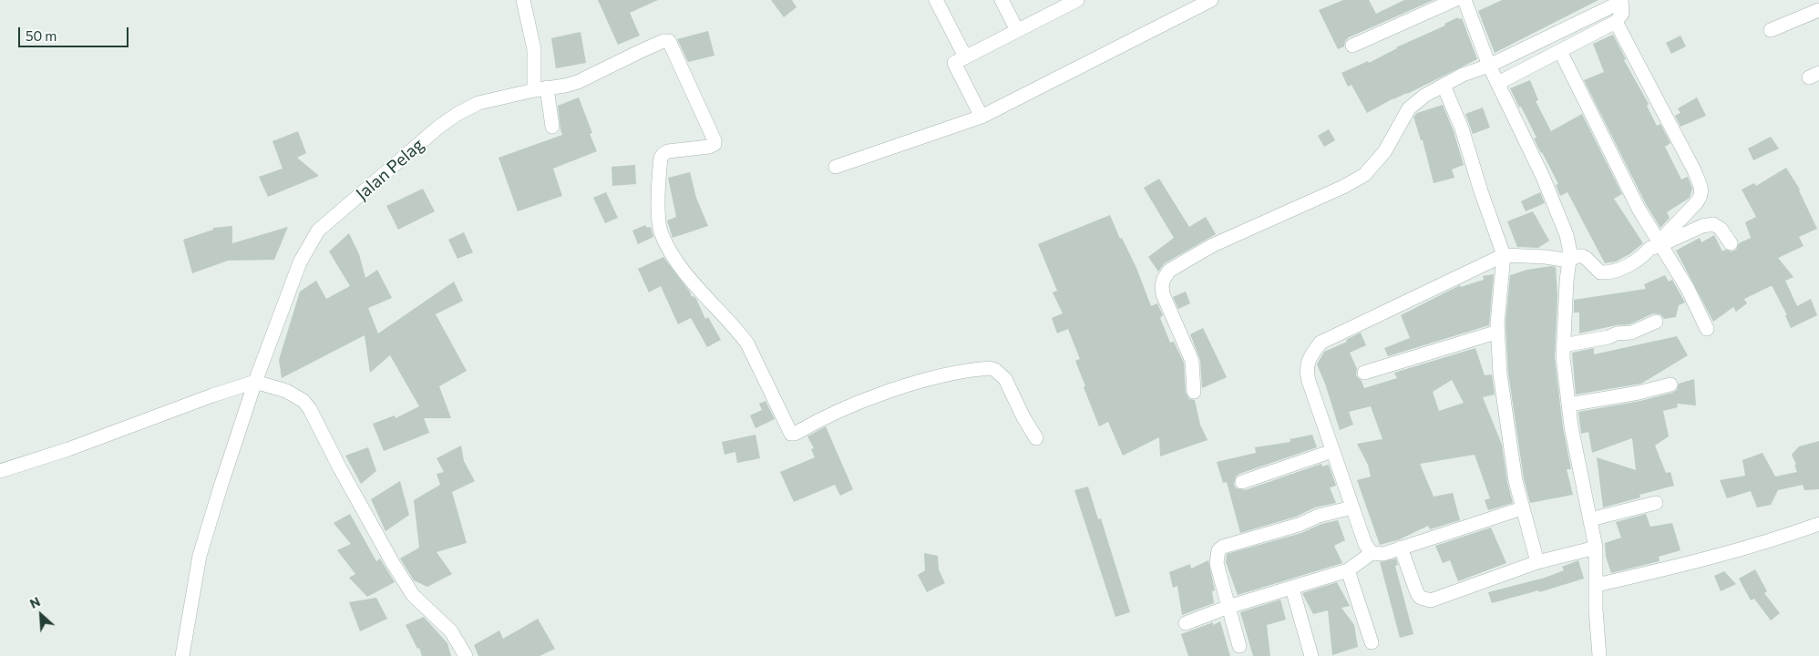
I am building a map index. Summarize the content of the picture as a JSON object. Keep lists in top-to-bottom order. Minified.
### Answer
{"streets":{"street":["Jalan Pelag"]},"scale_bar":"50 m","north":"top left"}
